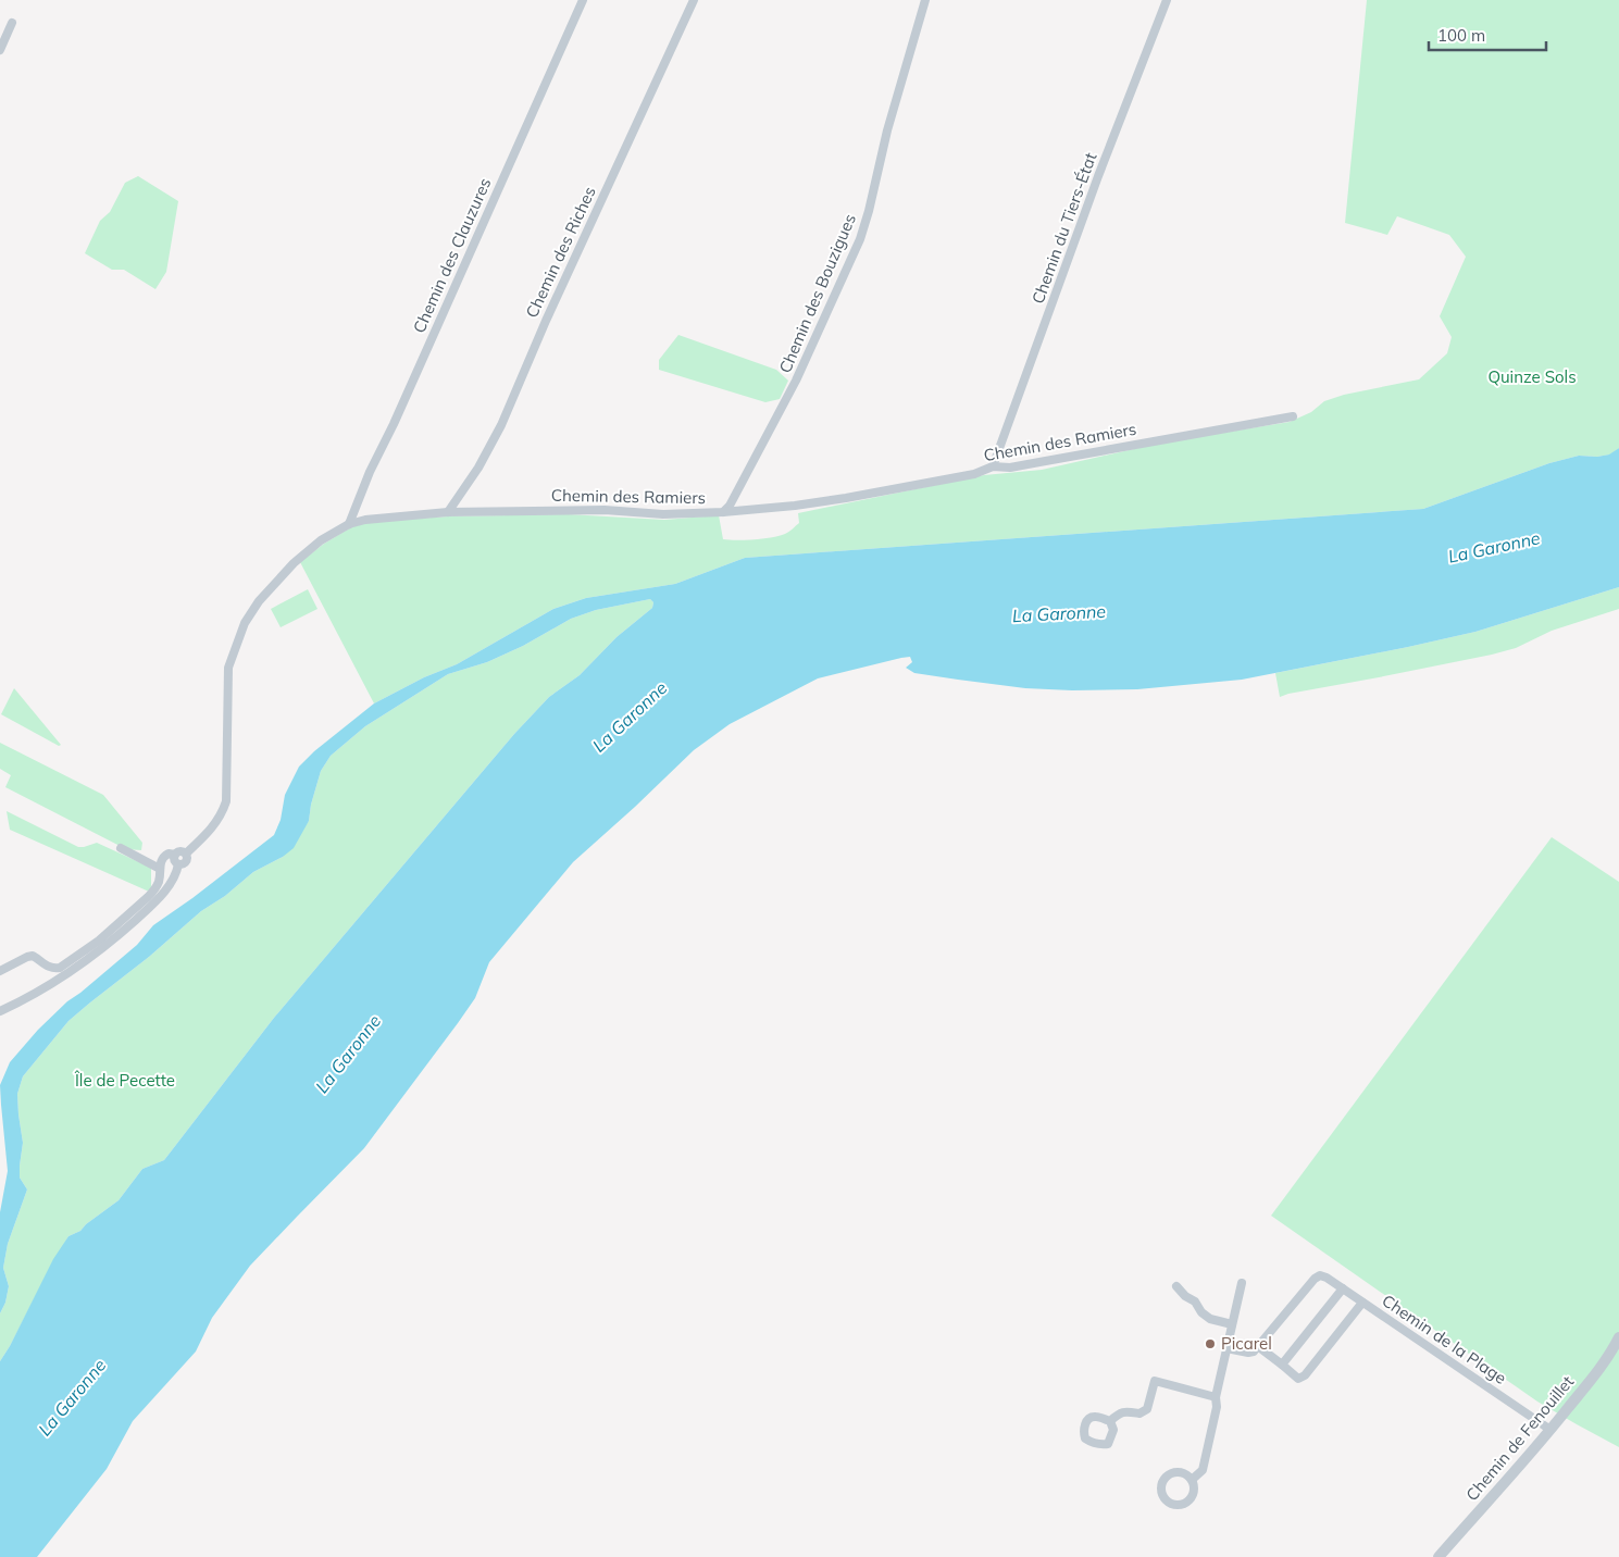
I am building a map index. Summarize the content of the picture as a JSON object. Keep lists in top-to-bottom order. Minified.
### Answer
{"streets":{"street":["Chemin du Tiers-État","Chemin des Riches","Chemin des Clauzures","Chemin des Bouzigues","Chemin des Ramiers","Chemin de la Plage","Chemin de Fenouillet"]},"crossings":[["Chemin du Tiers-État","Chemin des Ramiers"],["Chemin des Riches","Chemin des Ramiers"],["Chemin des Clauzures","Chemin des Ramiers"],["Chemin des Bouzigues","Chemin des Ramiers"],["Chemin de la Plage","Chemin de Fenouillet"]],"water":["La Garonne"],"parks":["Quinze Sols","Île de Pecette"],"places":["Picarel"],"scale_bar":"100 m"}
